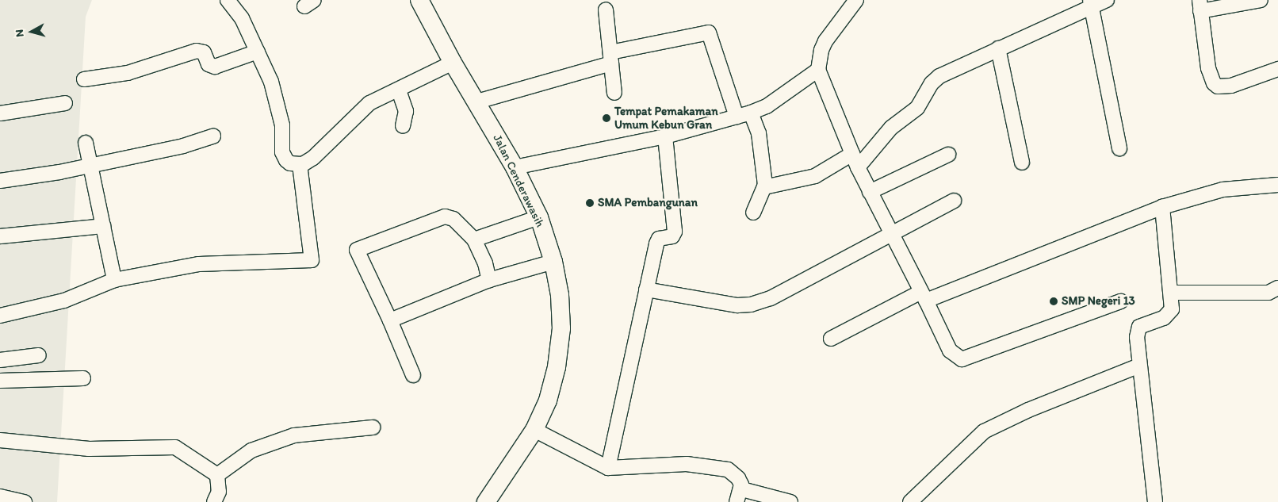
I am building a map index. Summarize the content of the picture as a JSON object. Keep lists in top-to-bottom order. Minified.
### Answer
{"streets":{"street":["Jalan Cenderawasih"]},"places":["Tempat Pemakaman Umum Kebun Gran","SMA Pembangunan","SMP Negeri 13"],"north":"left"}
